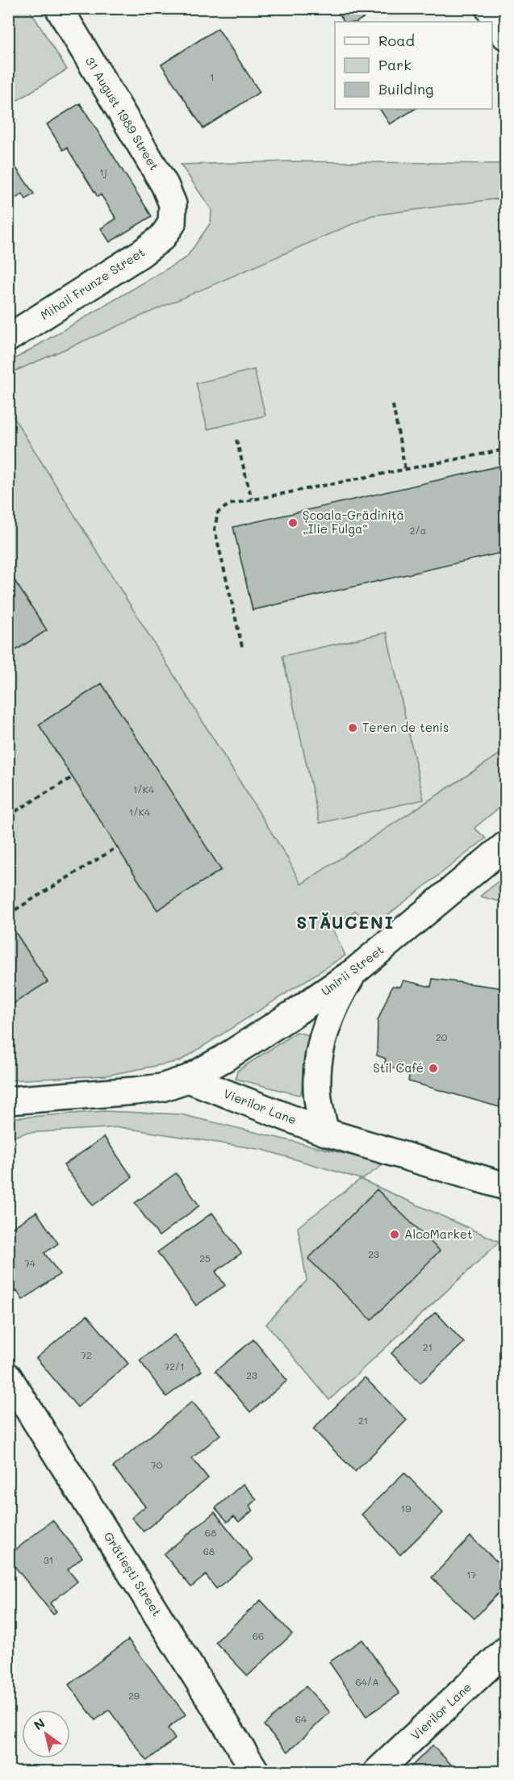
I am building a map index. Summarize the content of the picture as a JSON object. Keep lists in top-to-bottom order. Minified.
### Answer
{"streets":{"street":["31 August 1989 Street","Mihail Frunze Street","Unirii Street","Vierilor Lane","Grătiești Street"]},"crossings":[["31 August 1989 Street","Mihail Frunze Street"],["Unirii Street","Vierilor Lane"]],"districts":["STĂUCENI"],"places":["Școala-Grădiniță „Ilie Fulga“","Teren de tenis","Stil Café","AlcoMarket"],"house_numbers":["1","1j","2/a","1/K4","1/K4","20","23","25","74","21","72","72/1","23","21","70","19","68","68","31","17","66","64/A","29","64"],"legend":["Road","Park","Building"],"north":"top left"}
